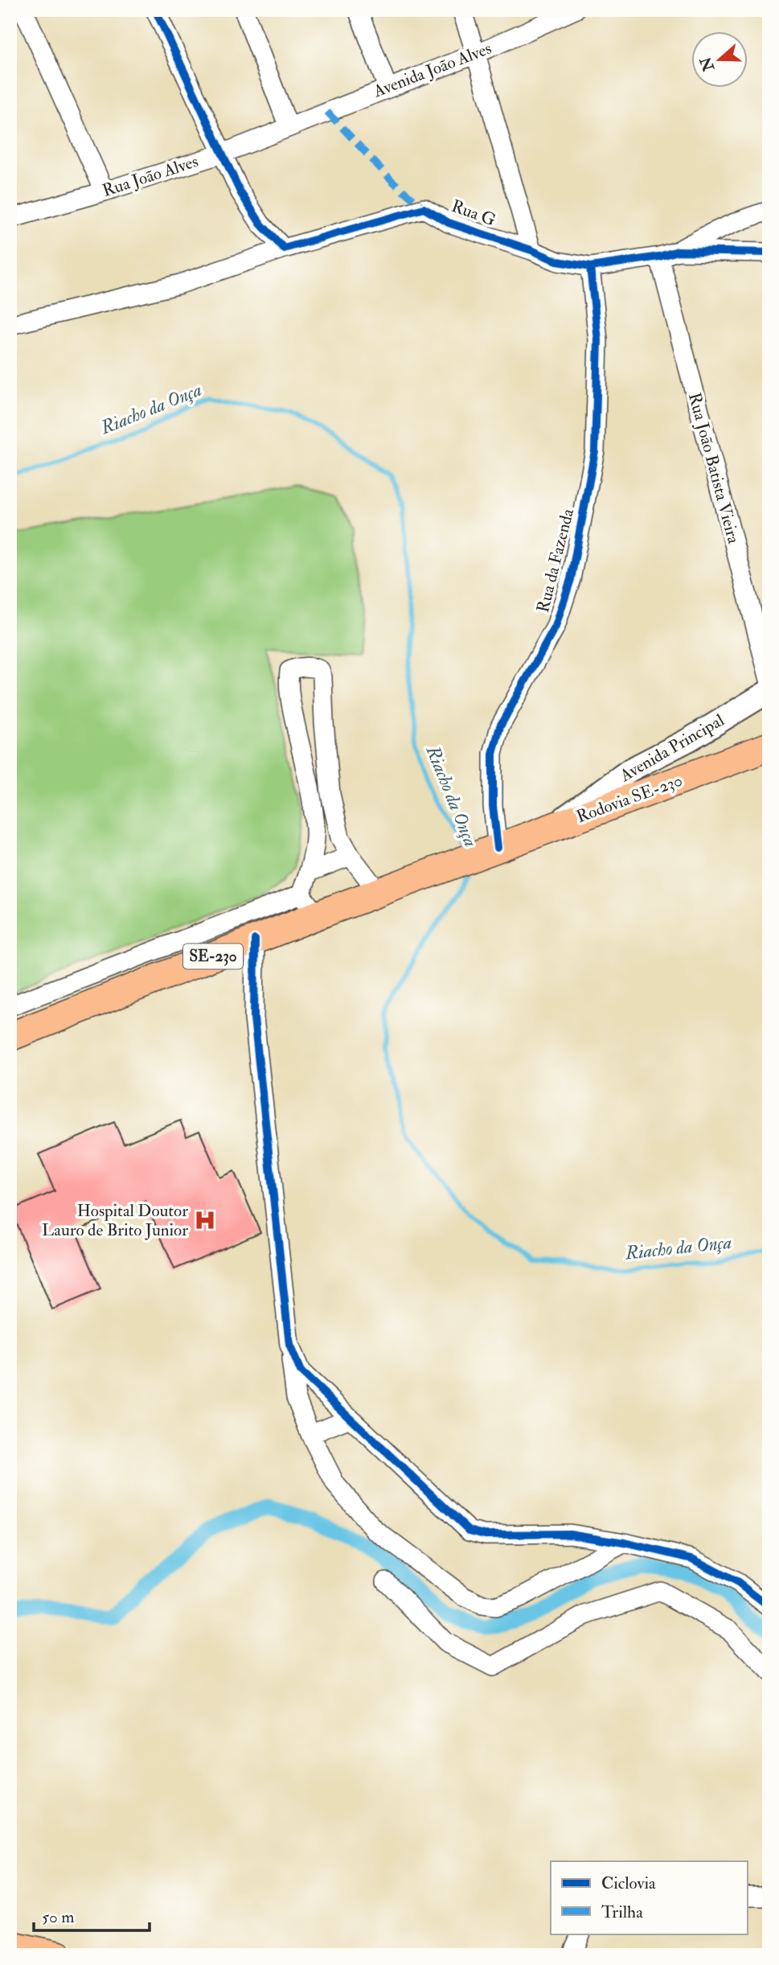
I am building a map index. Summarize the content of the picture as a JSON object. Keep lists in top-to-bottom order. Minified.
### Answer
{"streets":{"main road":["Rodovia SE-230","SE-230"],"street":["Avenida João Alves","Rua João Alves","Rua G","Rua João Batista Vieira","Rua da Fazenda","Avenida Principal"]},"crossings":[["Avenida João Alves","Rua João Alves"],["Rua G","Rua João Batista Vieira"],["Rua G","Rua da Fazenda"],["Rua da Fazenda","Rodovia SE-230"],["Rua da Fazenda","SE-230"],["Avenida Principal","Rodovia SE-230"],["Rodovia SE-230","SE-230"]],"water":["Riacho da Onça"],"places":{"hospital":["Hospital Doutor Lauro de Brito Junior"]},"legend":["Ciclovia","Trilha"],"scale_bar":"50 m","north":"left"}
